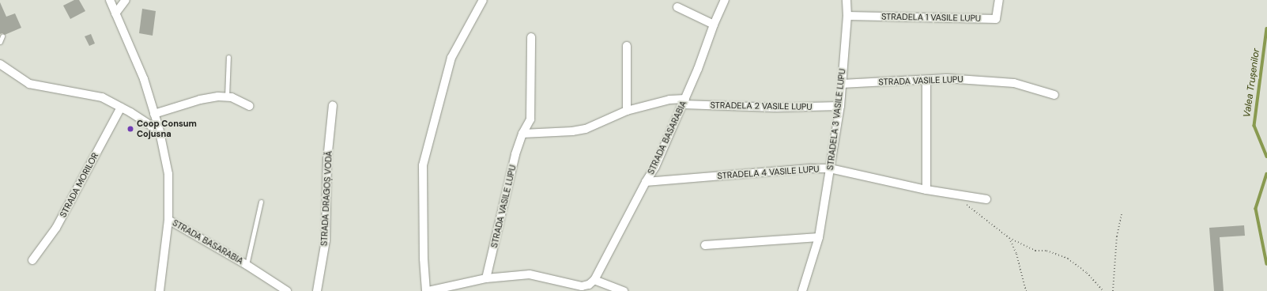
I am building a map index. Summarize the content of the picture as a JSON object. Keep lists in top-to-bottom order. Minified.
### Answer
{"streets":{"street":["STRADELA 1 VASILE LUPU","STRADA VASILE LUPU","STRADELA 2 VASILE LUPU","STRADELA 3 VASILE LUPU","STRADA BASARABIA","STRADELA 4 VASILE LUPU","STRADA MORILOR","STRADA DRAGOȘ VODĂ"]},"crossings":[["STRADELA 1 VASILE LUPU","STRADELA 3 VASILE LUPU"],["STRADA VASILE LUPU","STRADELA 3 VASILE LUPU"],["STRADELA 2 VASILE LUPU","STRADELA 3 VASILE LUPU"],["STRADELA 2 VASILE LUPU","STRADA BASARABIA"],["STRADELA 3 VASILE LUPU","STRADELA 4 VASILE LUPU"],["STRADA BASARABIA","STRADELA 4 VASILE LUPU"]],"water":["Valea Trușenilor"],"places":["Coop Consum Cojusna"]}
